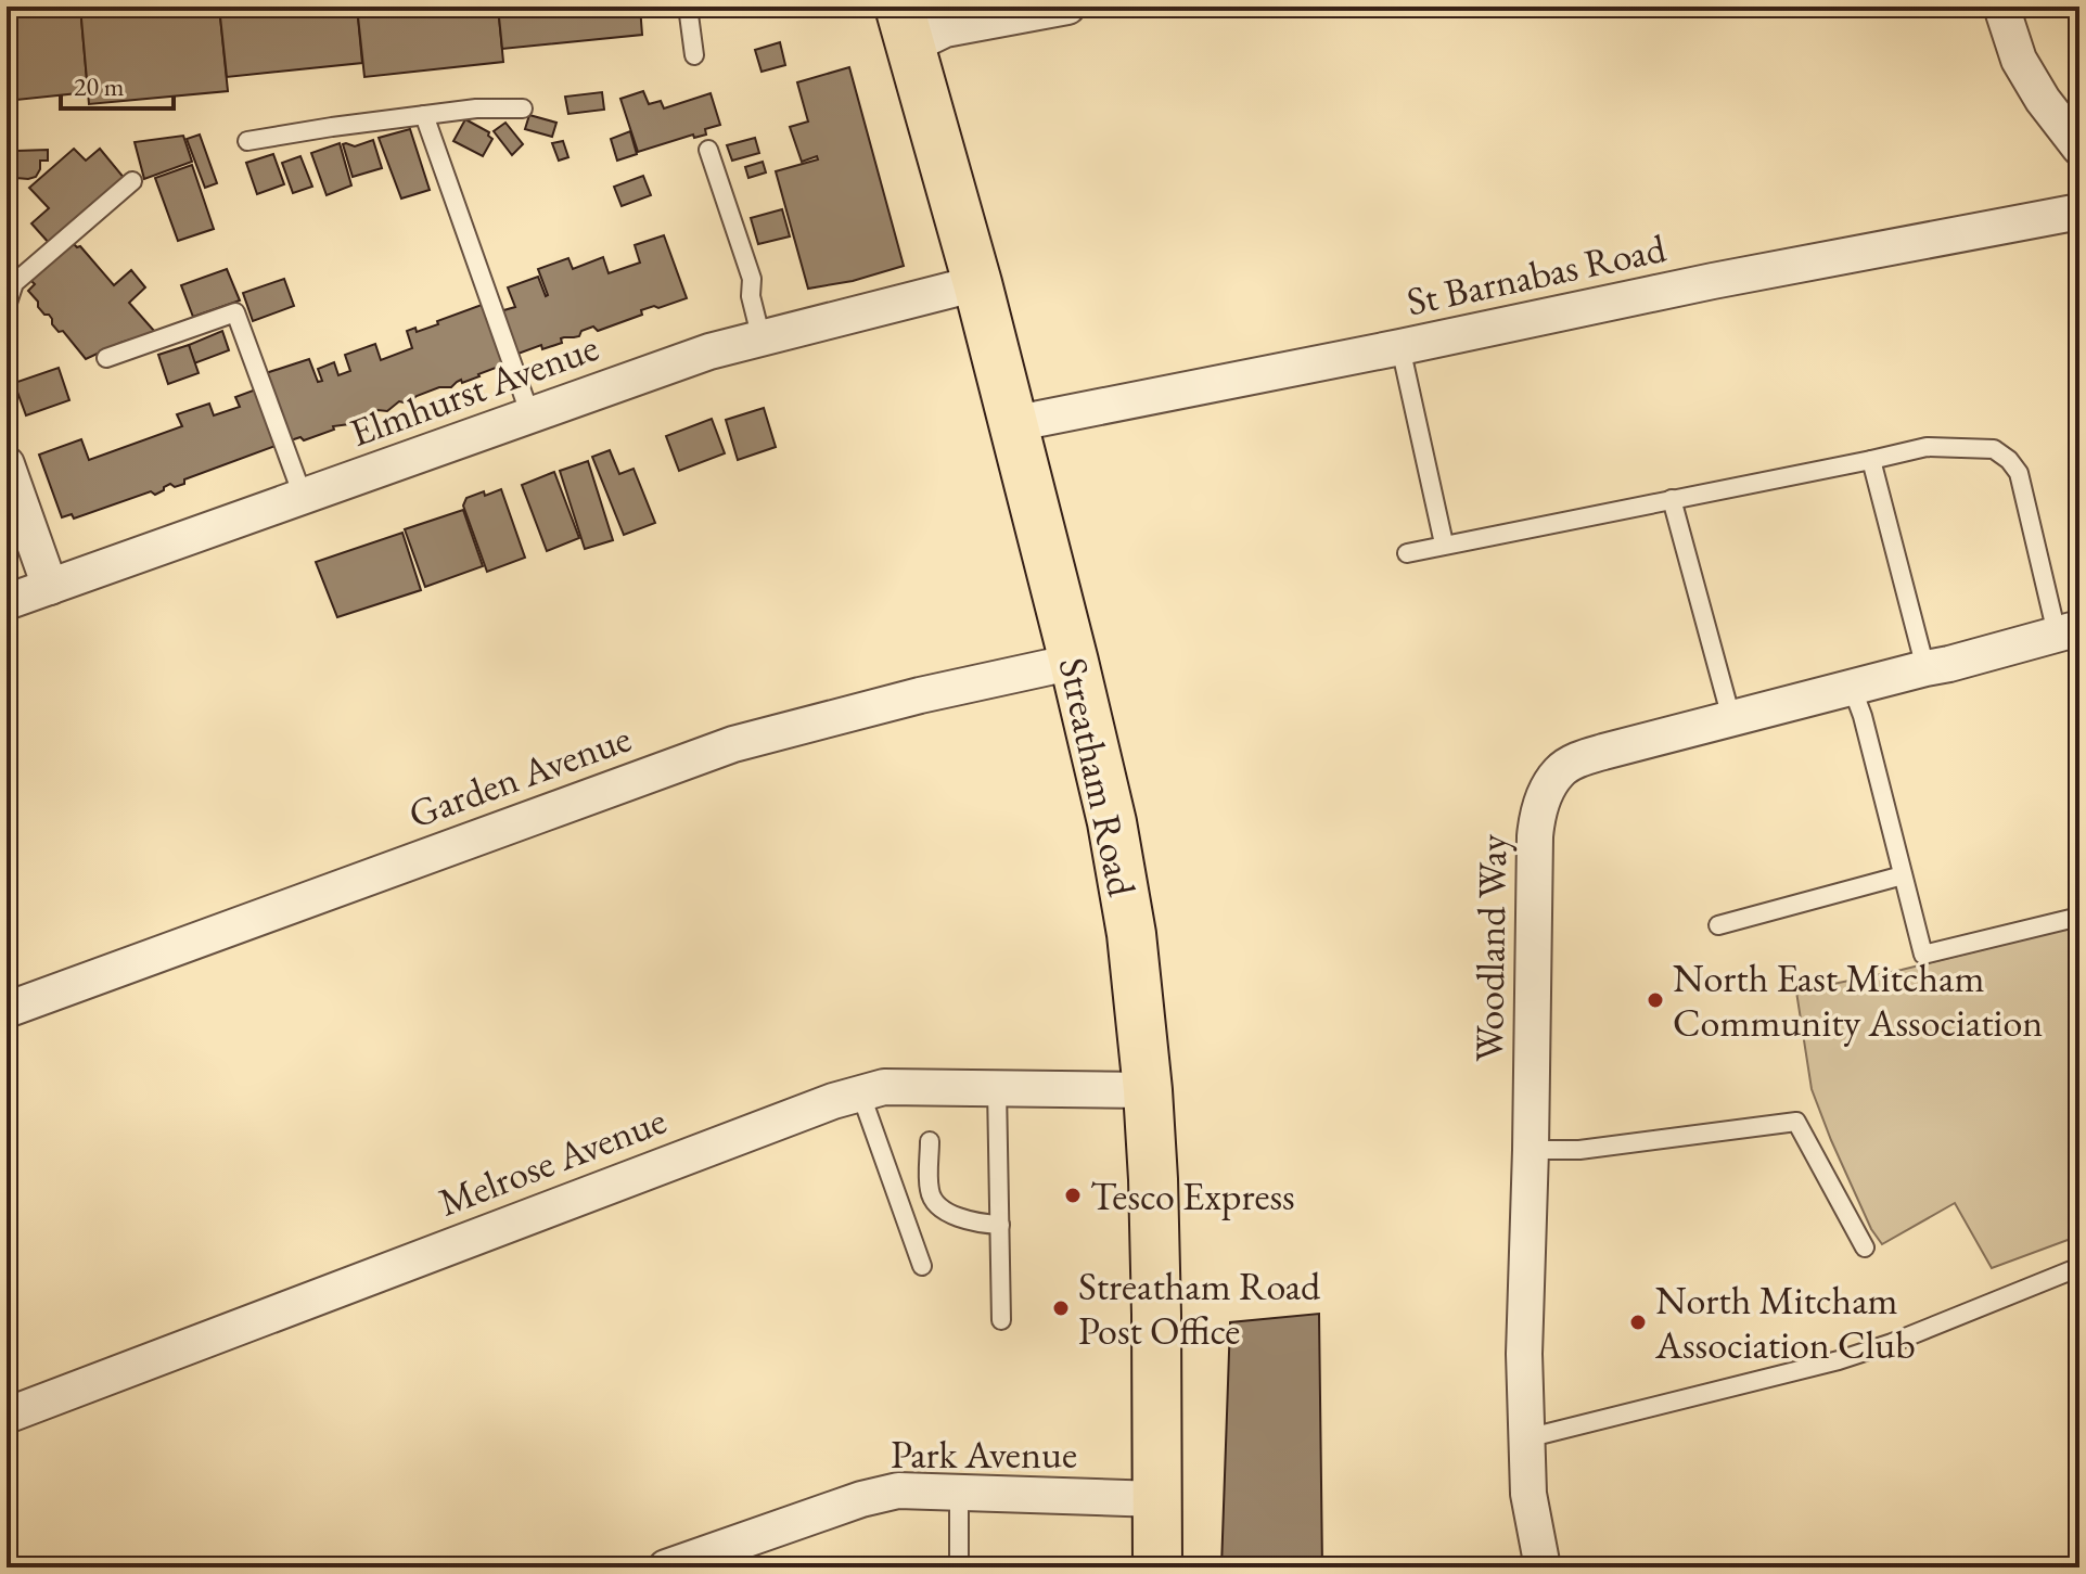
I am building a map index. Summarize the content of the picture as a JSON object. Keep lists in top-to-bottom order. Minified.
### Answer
{"streets":{"main road":["Streatham Road"],"street":["St Barnabas Road","Elmhurst Avenue","Garden Avenue","Woodland Way","Melrose Avenue","Park Avenue"]},"crossings":[["St Barnabas Road","Streatham Road"],["Elmhurst Avenue","Streatham Road"],["Garden Avenue","Streatham Road"],["Streatham Road","Melrose Avenue"],["Streatham Road","Park Avenue"]],"places":["North East Mitcham Community Association","Tesco Express","Streatham Road Post Office","North Mitcham Association Club"],"scale_bar":"20 m"}
